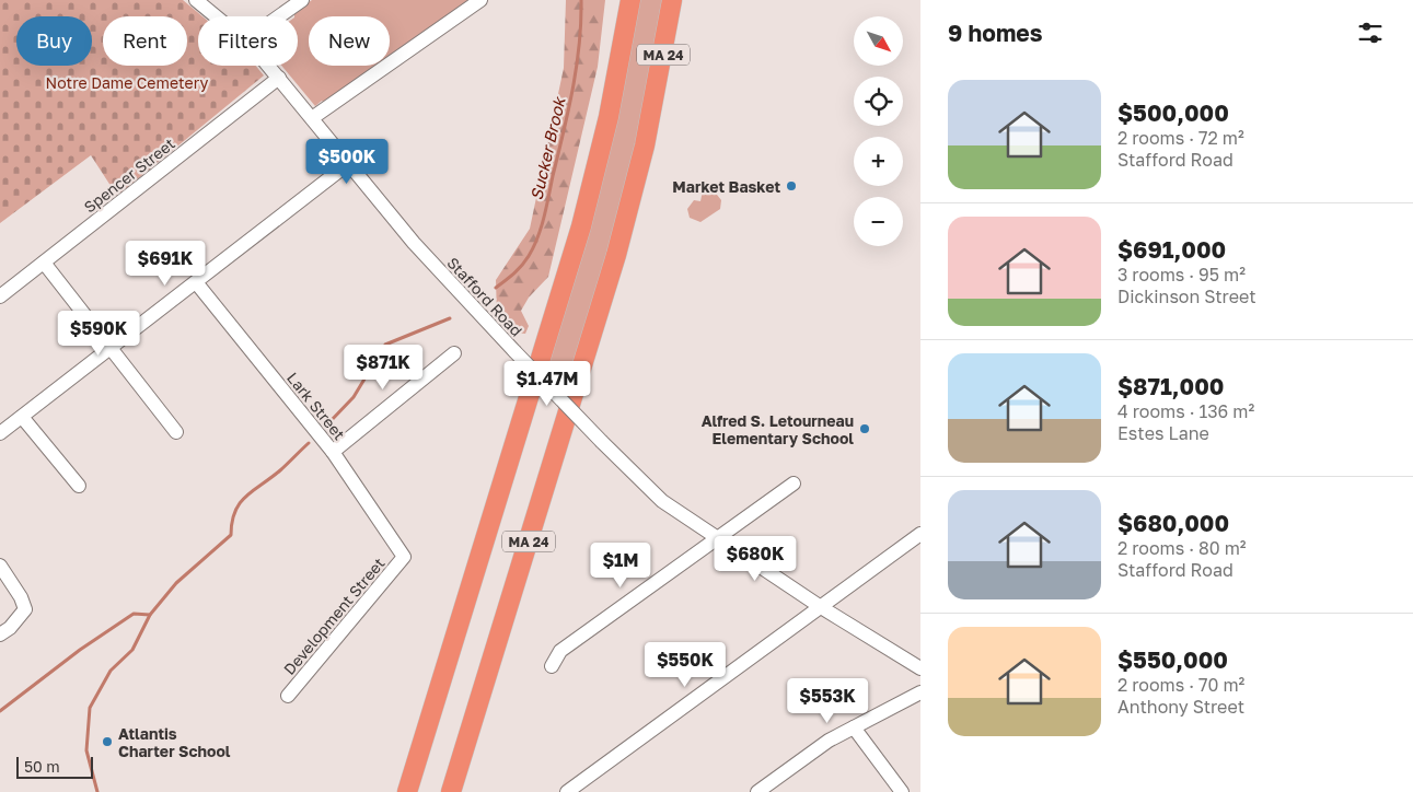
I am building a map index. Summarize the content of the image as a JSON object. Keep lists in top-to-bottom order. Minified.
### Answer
{"streets":{"highway":["MA 24"],"street":["Spencer Street","Stafford Road","Lark Street","Development Street"]},"crossings":[["Spencer Street","Stafford Road"],["Lark Street","Development Street"]],"water":["Sucker Brook"],"parks":["Notre Dame Cemetery"],"places":["Market Basket","Alfred S. Letourneau Elementary School","Atlantis Charter School"],"scale_bar":"50 m","north":"bottom right","page":{"heading":"9 homes","map_buttons":["+","−"],"chip":["Buy","Rent","Filters","New"],"list":[{"name":"$500,000","note":"2 rooms · 72 m² · Stafford Road"},{"name":"$691,000","note":"3 rooms · 95 m² · Dickinson Street"},{"name":"$871,000","note":"4 rooms · 136 m² · Estes Lane"},{"name":"$680,000","note":"2 rooms · 80 m² · Stafford Road"},{"name":"$550,000","note":"2 rooms · 70 m² · Anthony Street"}],"price":["$500K","$691K","$590K","$871K","$1.47M","$680K","$1M","$550K","$553K"],"scale":"50 m"}}
